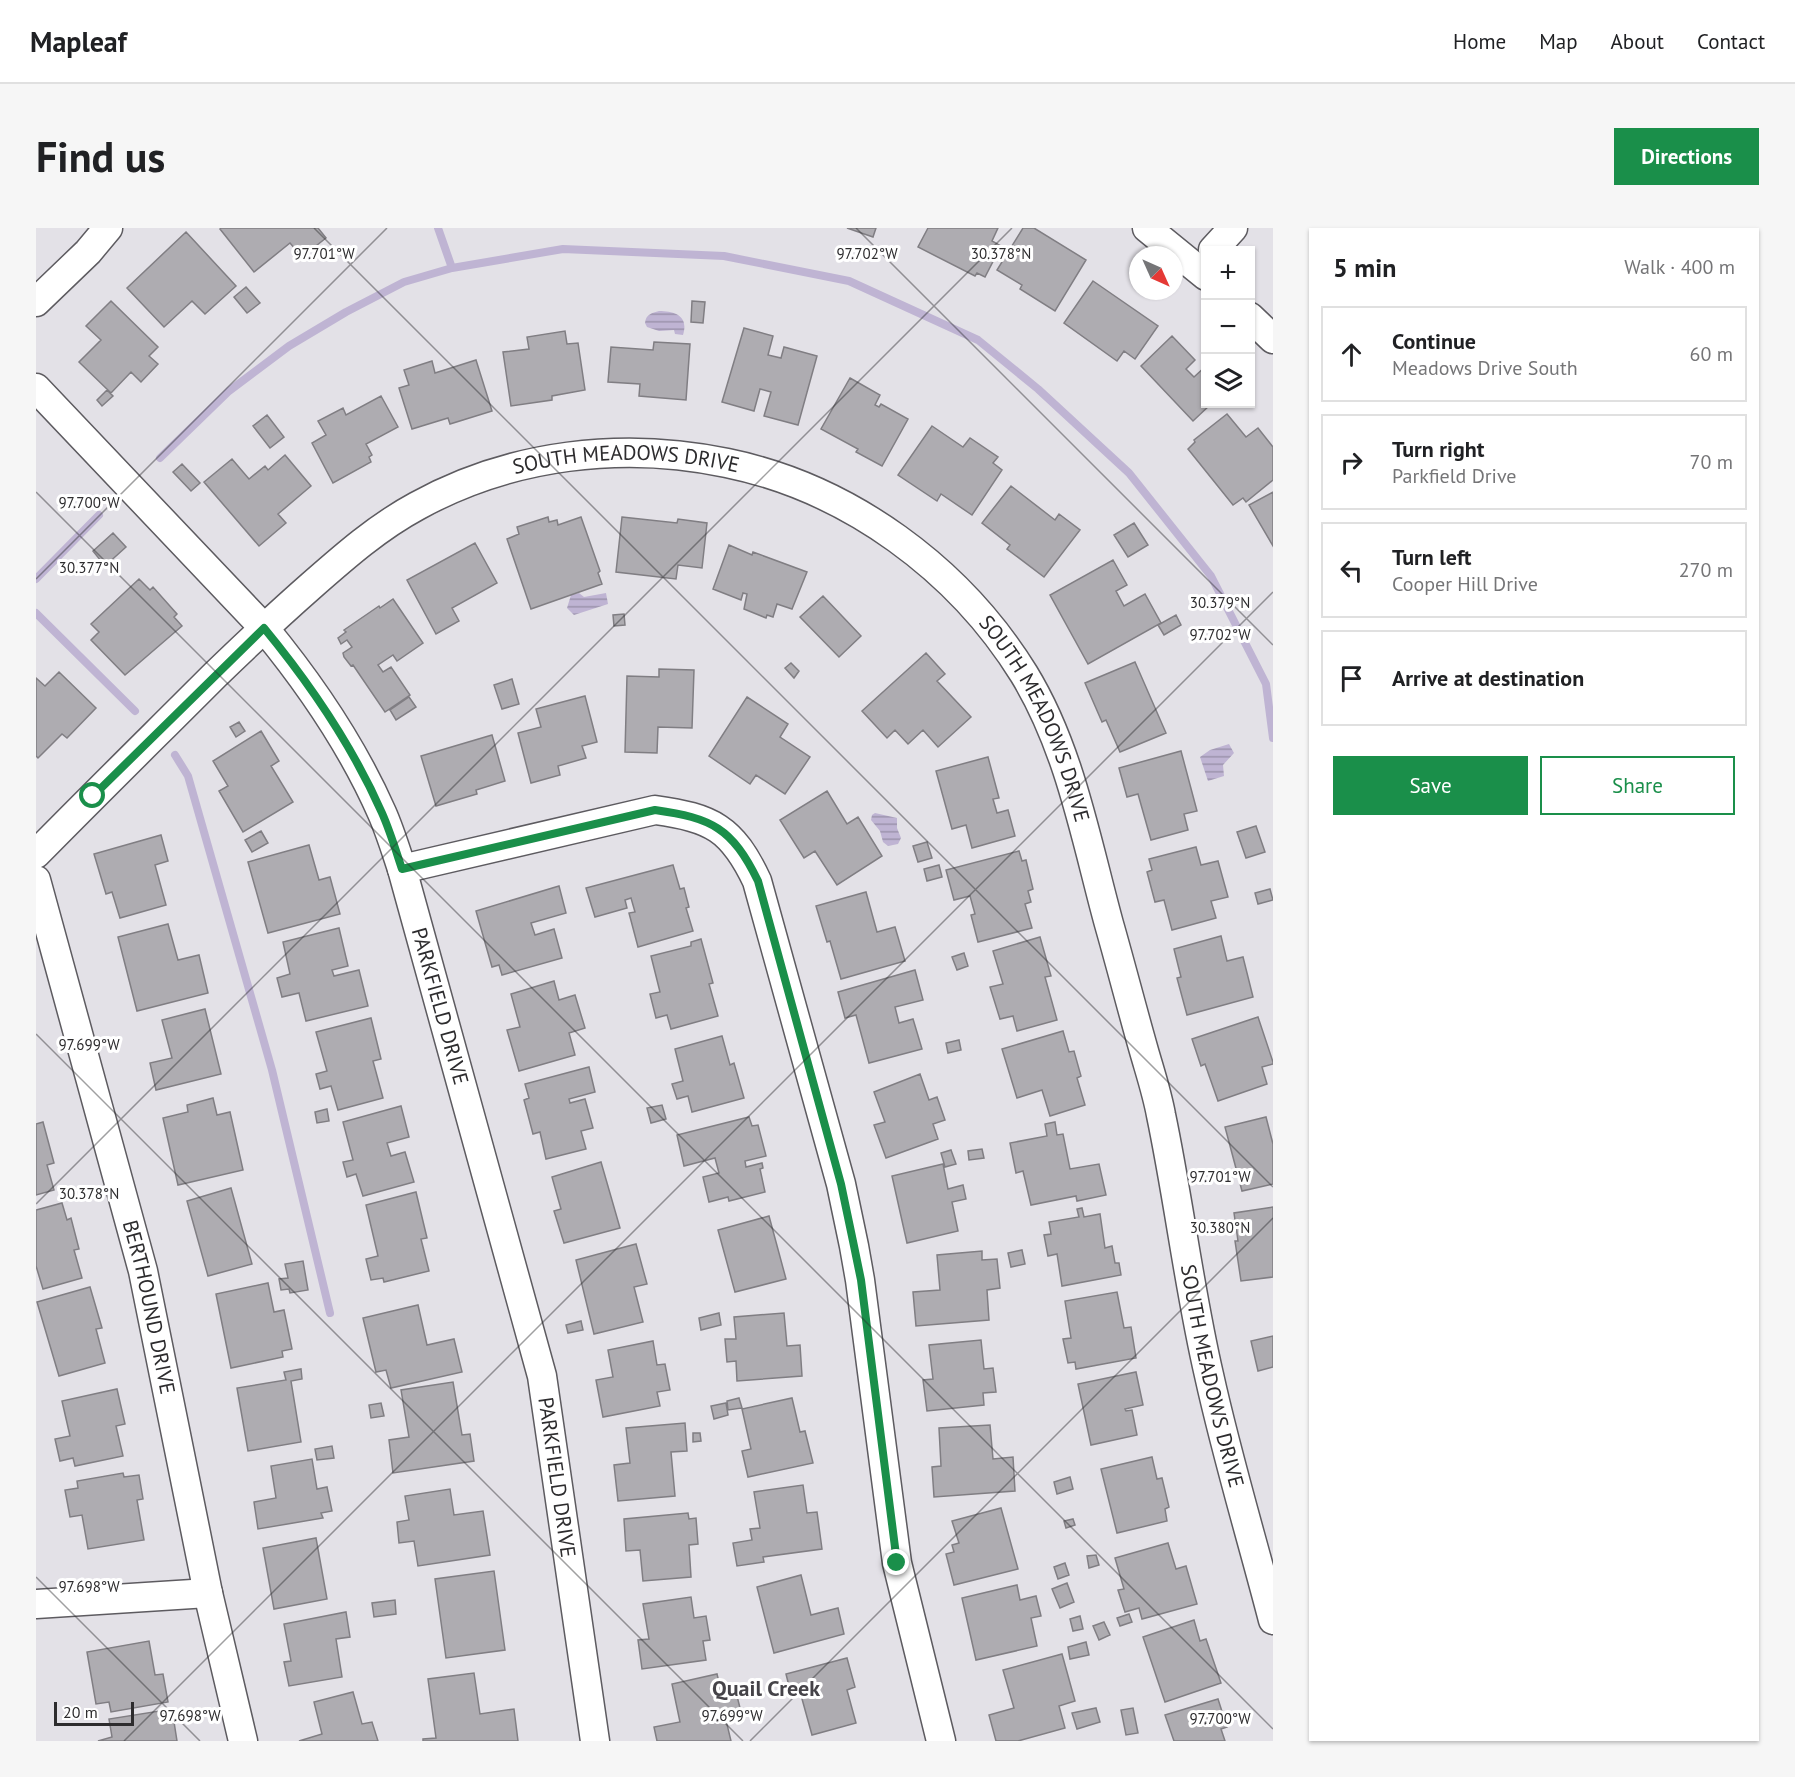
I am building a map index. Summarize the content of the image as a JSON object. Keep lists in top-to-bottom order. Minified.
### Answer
{"streets":{"street":["SOUTH MEADOWS DRIVE","PARKFIELD DRIVE","BERTHOUND DRIVE"]},"crossings":[["SOUTH MEADOWS DRIVE","PARKFIELD DRIVE"]],"districts":["Quail Creek"],"scale_bar":"20 m","north":"bottom right","page":{"header":"Mapleaf","nav":["Home","Map","About","Contact"],"buttons":["Directions",["Save","Share"]],"title":"Find us","heading":["5 min","Walk · 400 m"],"map_buttons":["+","−"],"list":[["Continue","Meadows Drive South","60 m"],["Turn right","Parkfield Drive","70 m"],["Turn left","Cooper Hill Drive","270 m"],"Arrive at destination"],"scale":"20 m"},"coordinates":["97.701°W","97.702°W","30.378°N","97.700°W","30.377°N","30.379°N","97.699°W","30.380°N","97.698°W"]}
